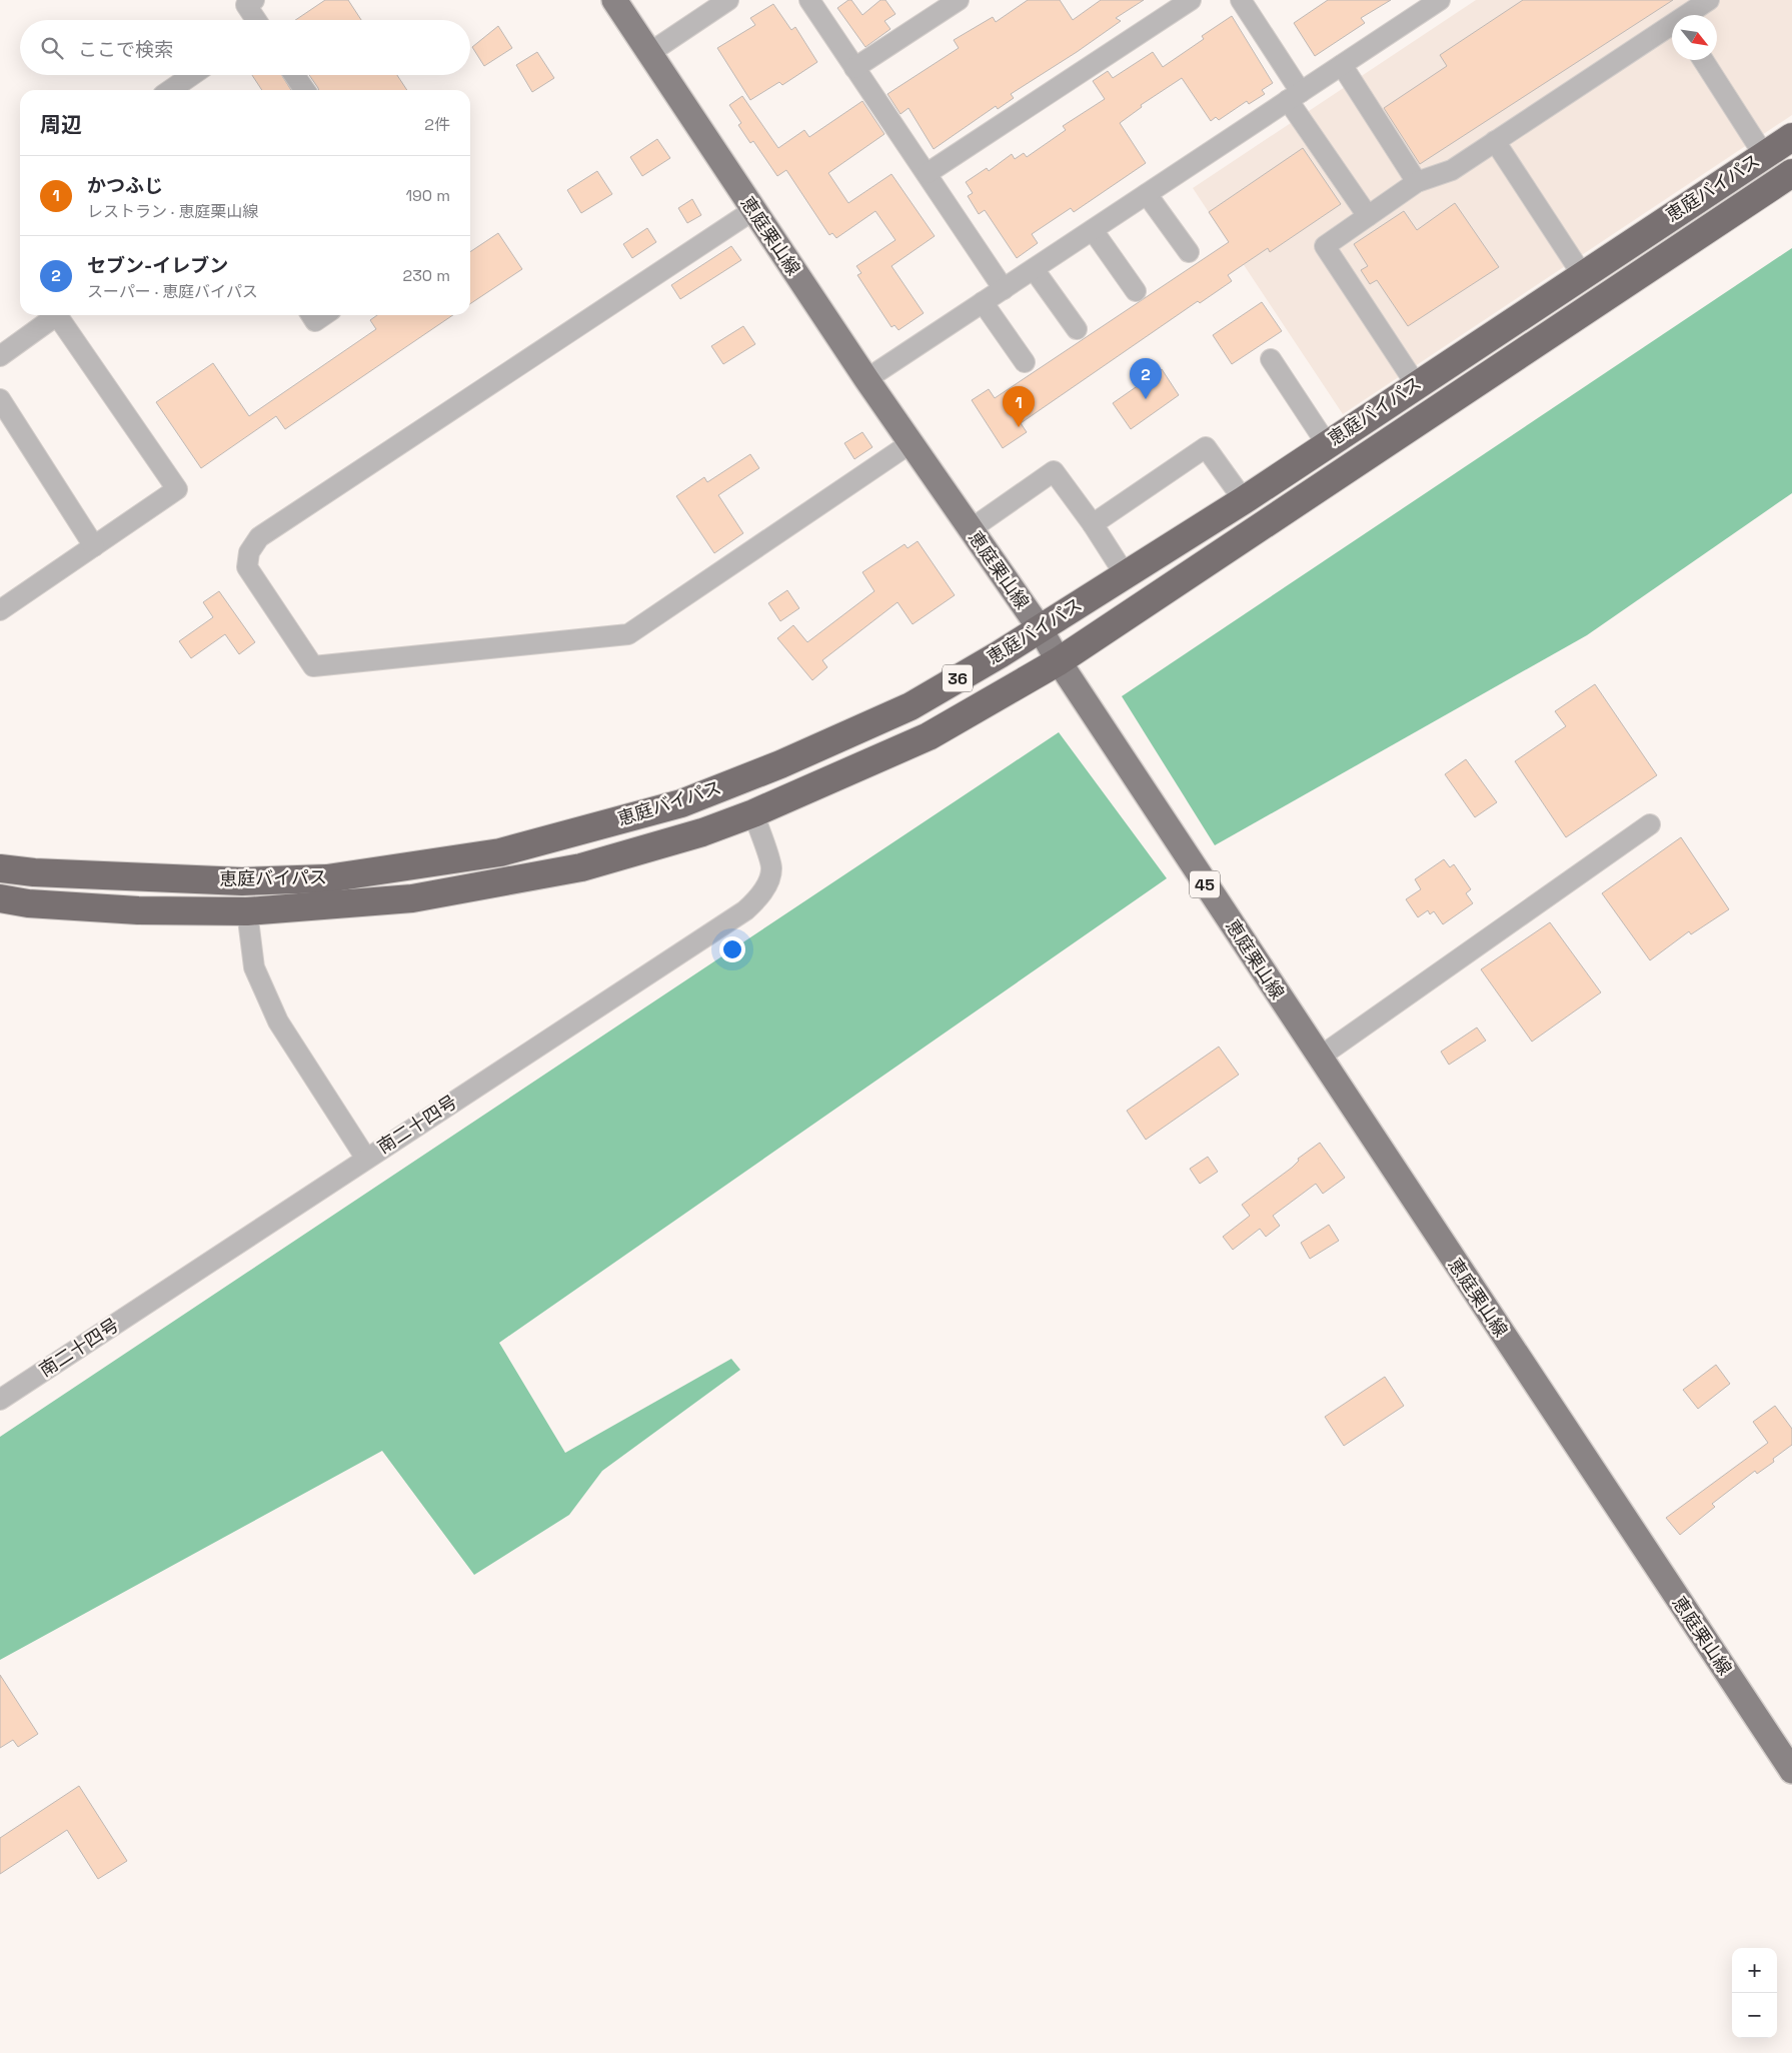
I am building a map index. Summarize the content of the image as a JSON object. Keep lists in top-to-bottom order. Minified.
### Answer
{"streets":{"highway":["恵庭バイパス","36"],"main road":["恵庭栗山線","45"],"street":["南二十四号"]},"crossings":[["恵庭バイパス","恵庭栗山線"],["恵庭バイパス","南二十四号"]],"north":"bottom right","page":{"search":"ここで検索","heading":["周辺","2件"],"list":[{"mark":"1","name":"かつふじ","note":"レストラン · 恵庭栗山線","value":"190 m"},{"mark":"2","name":"セブン-イレブン","note":"スーパー · 恵庭バイパス","value":"230 m"}],"pins":["2","1"],"map_buttons":["+","−"]}}
